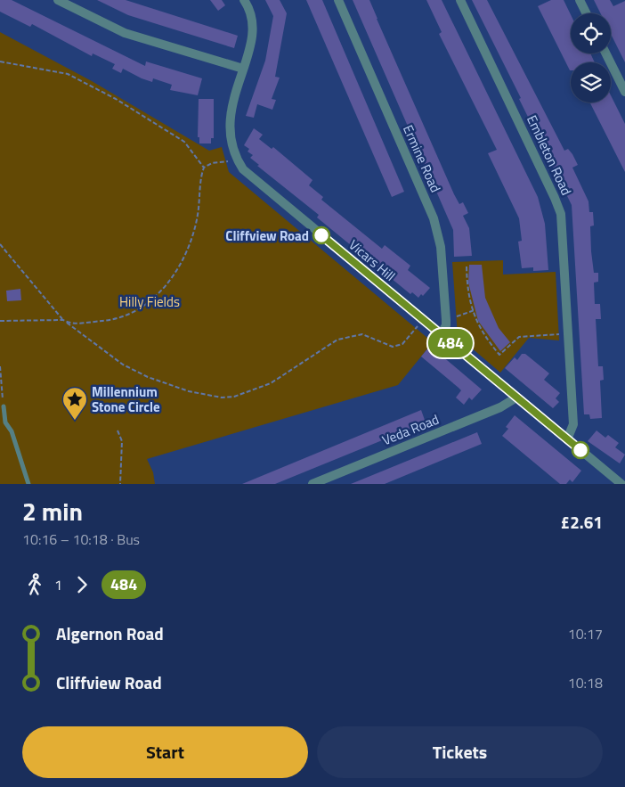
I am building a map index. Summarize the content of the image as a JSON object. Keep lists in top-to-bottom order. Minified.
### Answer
{"streets":{"street":["Embleton Road","Ermine Road","Vicars Hill","Veda Road"]},"crossings":[["Embleton Road","Vicars Hill"],["Ermine Road","Vicars Hill"],["Vicars Hill","Veda Road"]],"parks":["Hilly Fields"],"places":{"other":["Cliffview Road"],"place":["Millennium Stone Circle"]},"lines":["bus line 484"],"page":{"on_map":"484","heading":["2 min","10:16 – 10:18 · Bus","£2.61"],"legs":["1","484"],"list":[{"name":"Algernon Road","value":"10:17"},{"name":"Cliffview Road","value":"10:18"}],"buttons":["Start","Tickets"]}}
